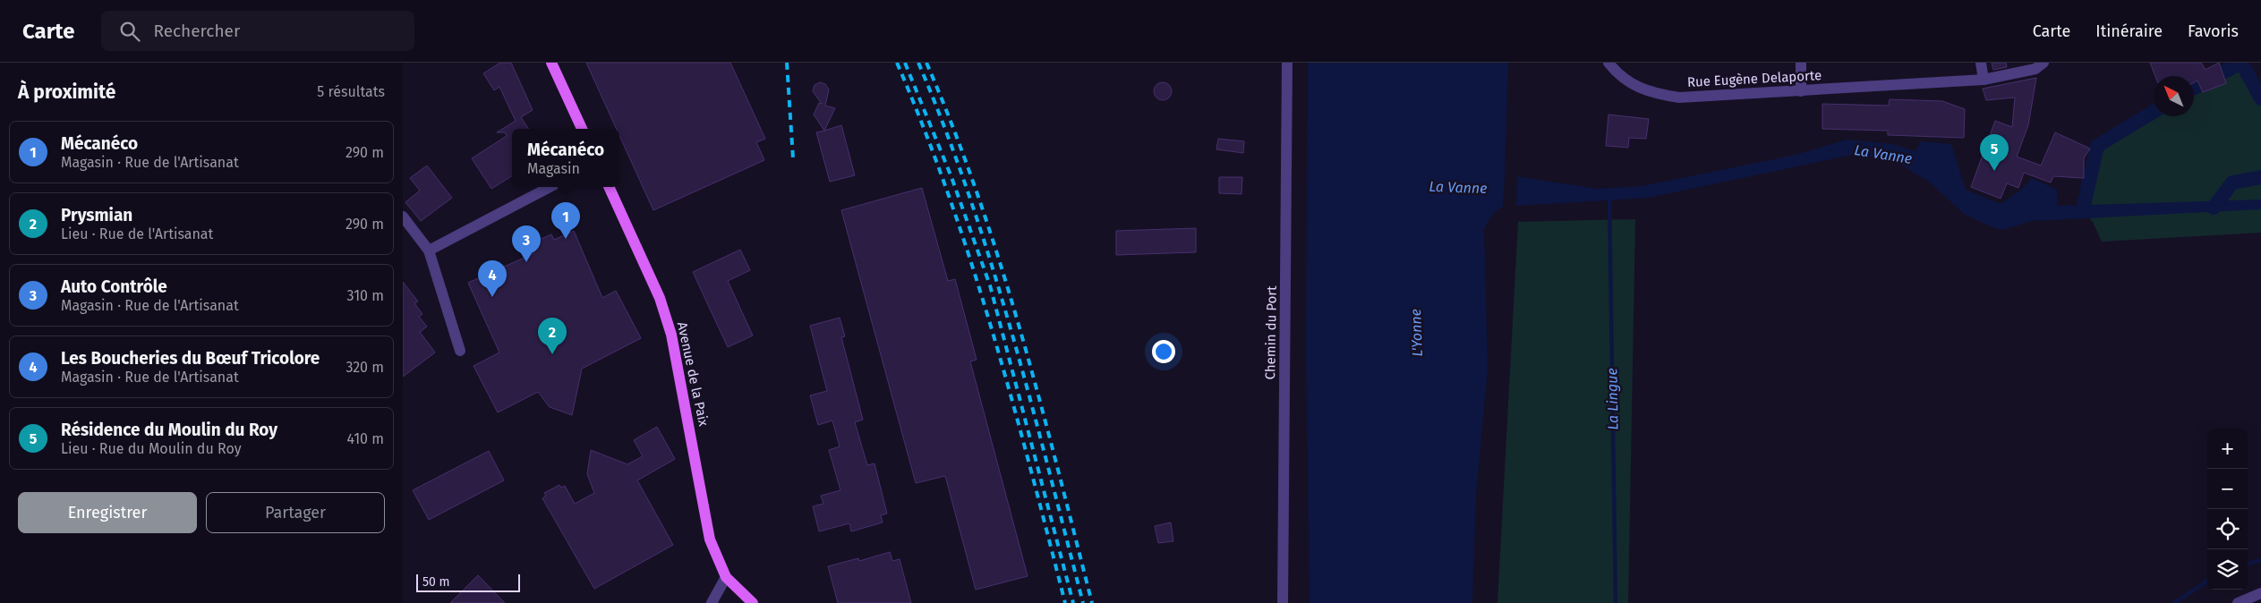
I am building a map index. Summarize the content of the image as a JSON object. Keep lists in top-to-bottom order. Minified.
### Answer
{"streets":{"main road":["Avenue de la Paix"],"street":["Rue Eugène Delaporte","Chemin du Port"]},"water":["La Vanne","L'Yonne","La Lingue"],"scale_bar":"50 m","north":"top left","page":{"header":"Carte","search":"Rechercher","nav":["Carte","Itinéraire","Favoris"],"heading":["À proximité","5 résultats"],"list":[{"mark":"1","name":"Mécanéco","note":"Magasin · Rue de l'Artisanat","value":"290 m"},{"mark":"2","name":"Prysmian","note":"Lieu · Rue de l'Artisanat","value":"290 m"},{"mark":"3","name":"Auto Contrôle","note":"Magasin · Rue de l'Artisanat","value":"310 m"},{"mark":"4","name":"Les Boucheries du Bœuf Tricolore","note":"Magasin · Rue de l'Artisanat","value":"320 m"},{"mark":"5","name":"Résidence du Moulin du Roy","note":"Lieu · Rue du Moulin du Roy","value":"410 m"}],"popup":["Mécanéco","Magasin"],"pins":["5","1","3","4","2"],"map_buttons":["+","−"],"buttons":["Enregistrer","Partager"],"scale":"50 m"}}
